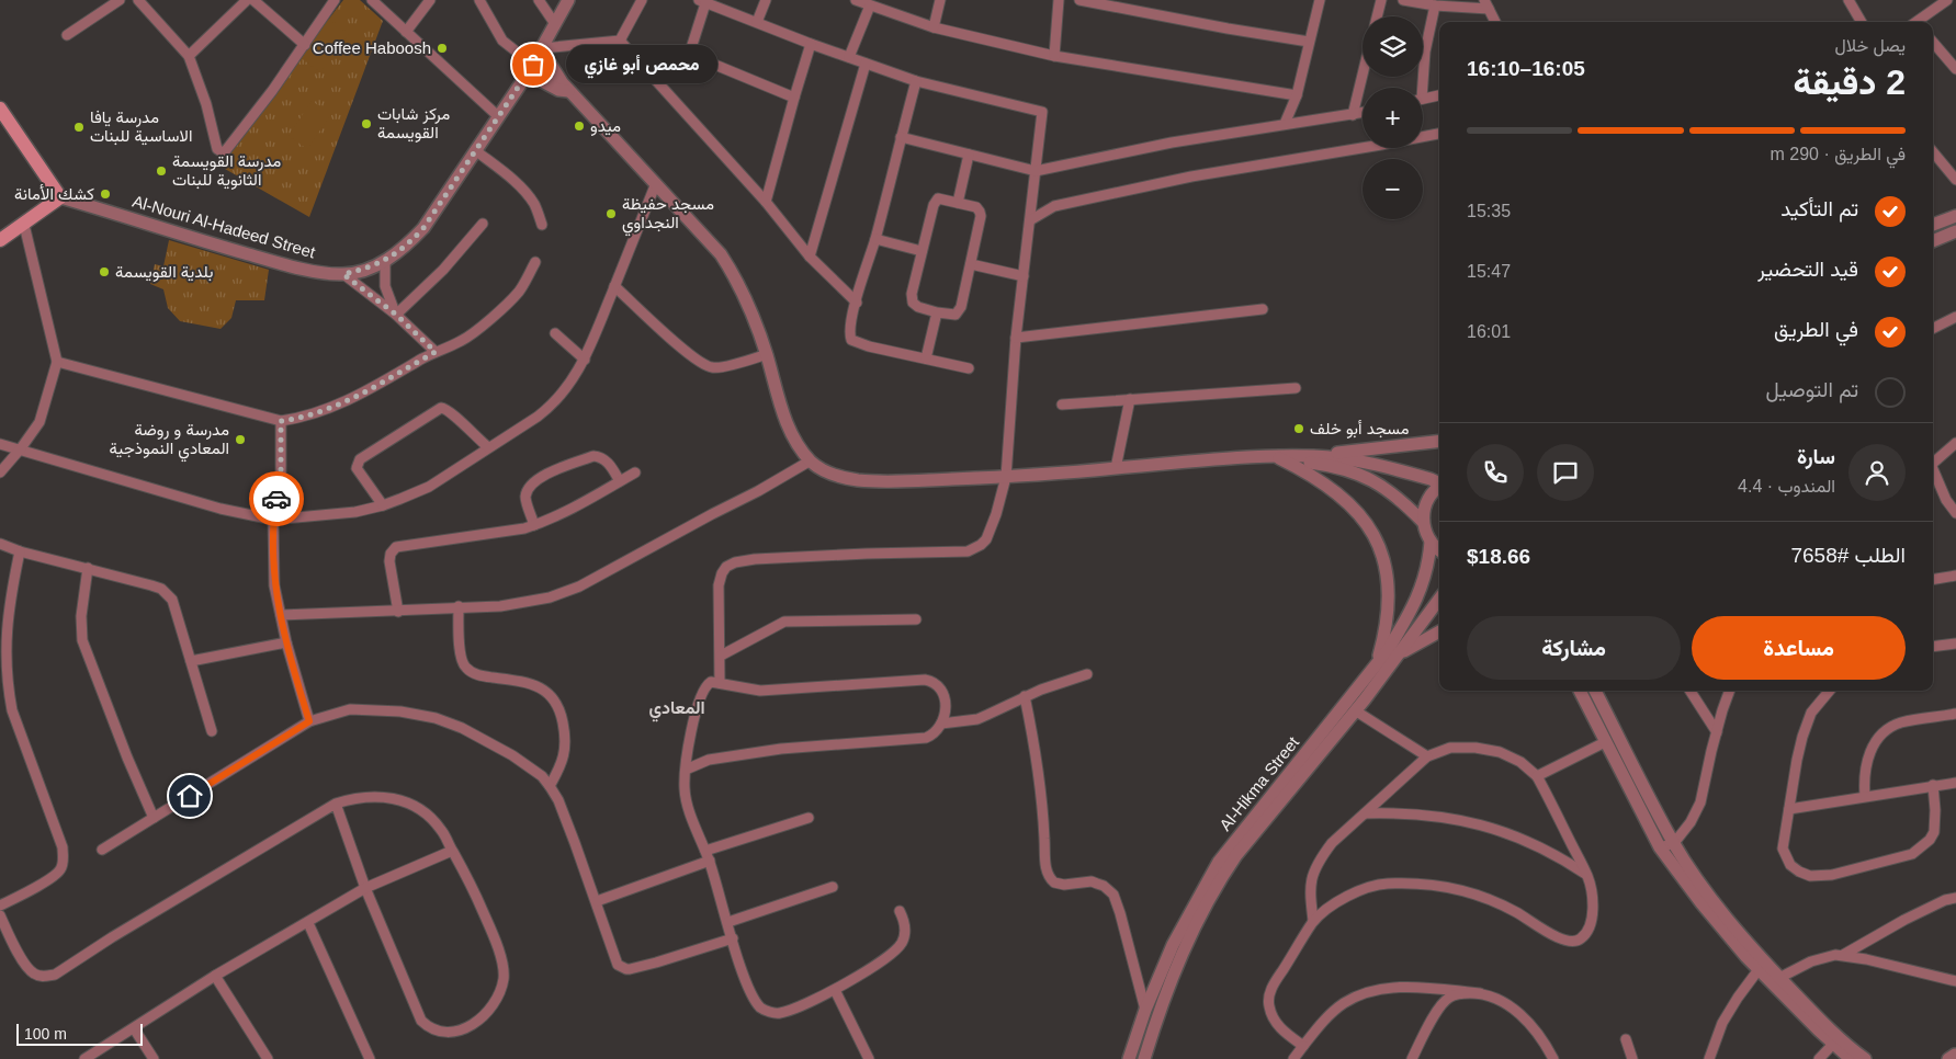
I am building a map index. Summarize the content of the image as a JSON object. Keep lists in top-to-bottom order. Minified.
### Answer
{"streets":{"street":["Al-Nouri Al-Hadeed Street","Al-Hikma Street"]},"districts":["المعادي"],"places":["Coffee Haboosh","محمص أبو غازي","مركز شابات القويسمة","ميدو","مدرسة يافا الاساسية للبنات","مدرسة القويسمة الثانوية للبنات","كشك الأمانة","مسجد حفيظة النجداوي","بلدية القويسمة","مسجد أبو خلف","مدرسة و روضة المعادي النموذجية"],"scale_bar":"100 m","page":{"map_buttons":["+","−"],"heading":["2 دقيقة","يصل خلال","16:05–16:10"],"panel":["سارة","المندوب · 4.4","الطلب #7658","$18.66"],"bubble":"محمص أبو غازي","bar":"في الطريق · 290 m","list":[["تم التأكيد","15:35"],["قيد التحضير","15:47"],["في الطريق","16:01"],"تم التوصيل"],"buttons":["مساعدة","مشاركة"],"scale":"100 m"}}
